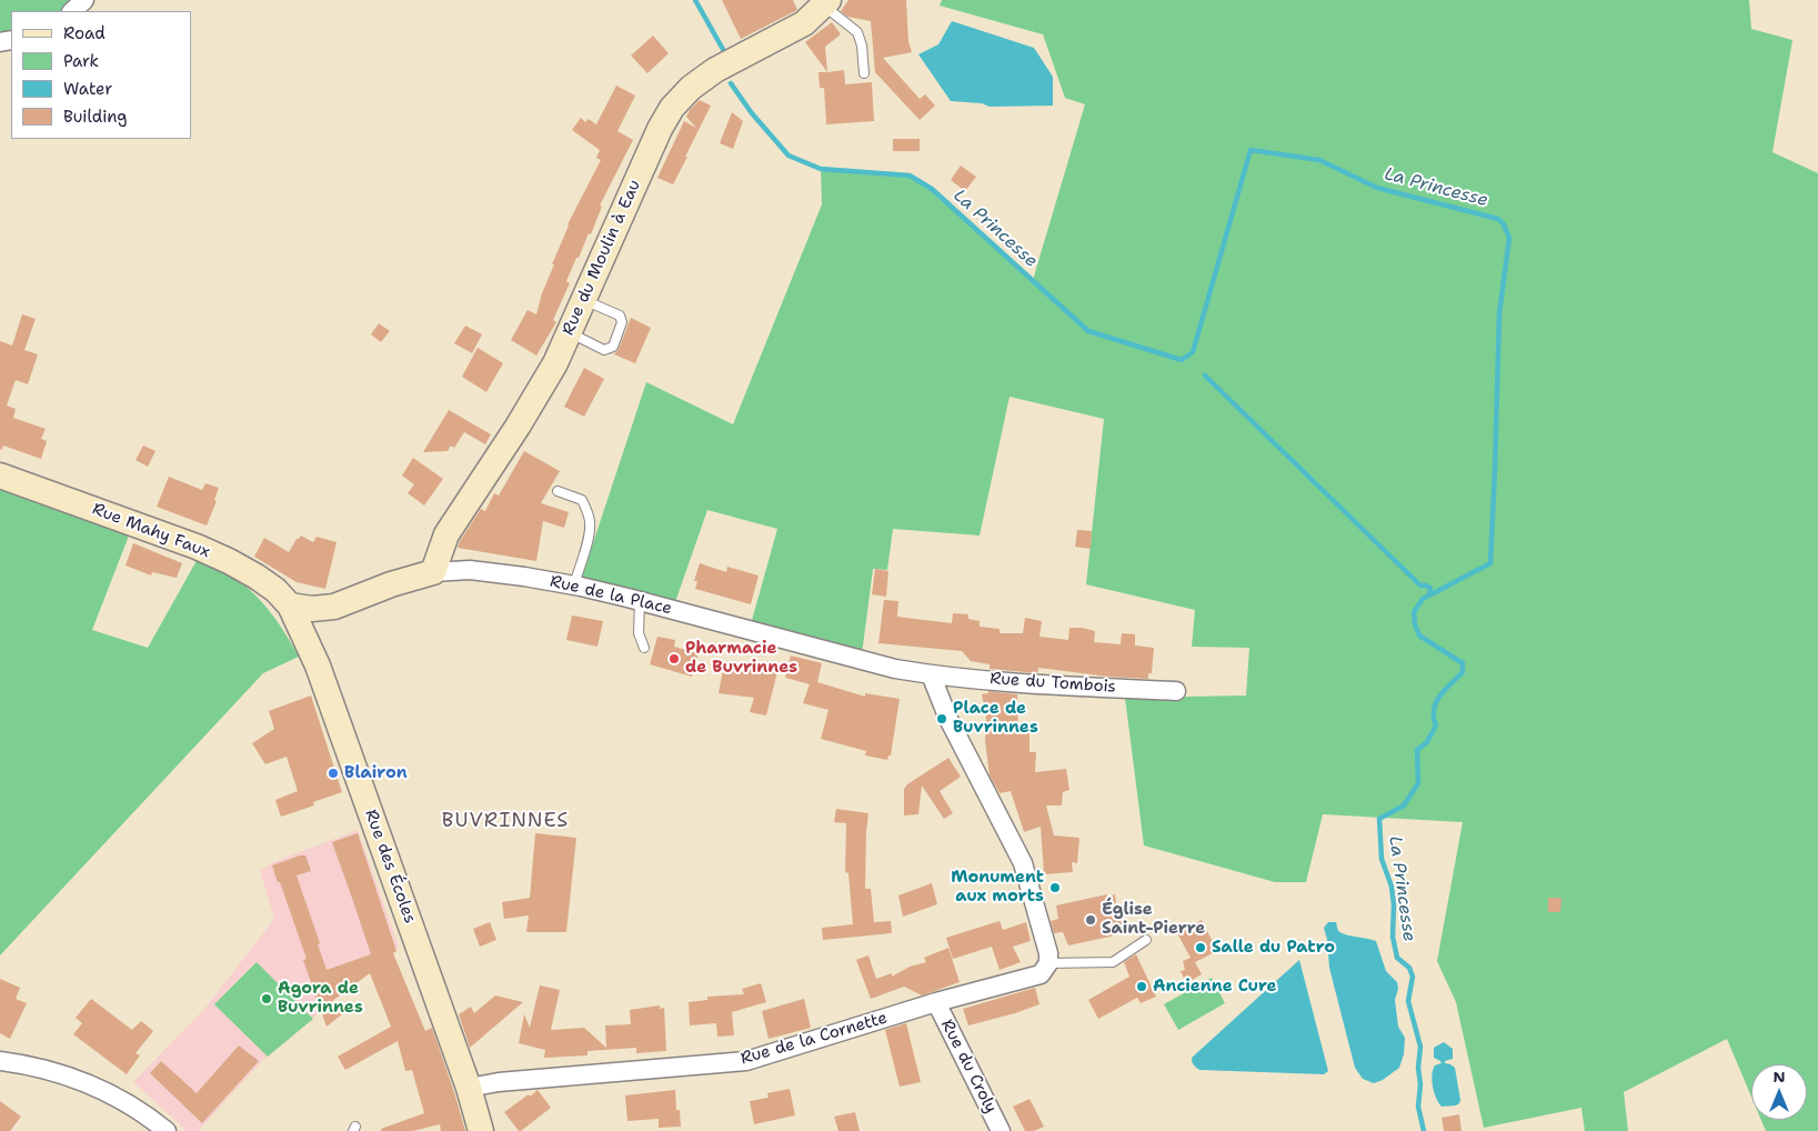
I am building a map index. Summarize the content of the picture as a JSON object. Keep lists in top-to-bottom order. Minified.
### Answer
{"streets":{"street":["Rue du Moulin à Eau","Rue Mahy Faux","Rue de la Place","Rue du Tombois","Rue des Écoles","Rue de la Cornette","Rue du Croly"]},"crossings":[["Rue du Moulin à Eau","Rue de la Place"],["Rue Mahy Faux","Rue de la Place"],["Rue Mahy Faux","Rue des Écoles"],["Rue de la Place","Rue du Tombois"],["Rue de la Place","Rue des Écoles"],["Rue des Écoles","Rue de la Cornette"],["Rue de la Cornette","Rue du Croly"]],"districts":["BUVRINNES"],"water":["La Princesse"],"places":["Pharmacie de Buvrinnes","Place de Buvrinnes","Blairon","Monument aux morts","Église Saint-Pierre","Salle du Patro","Ancienne Cure","Agora de Buvrinnes"],"legend":["Road","Park","Water","Building"],"north":"top"}
